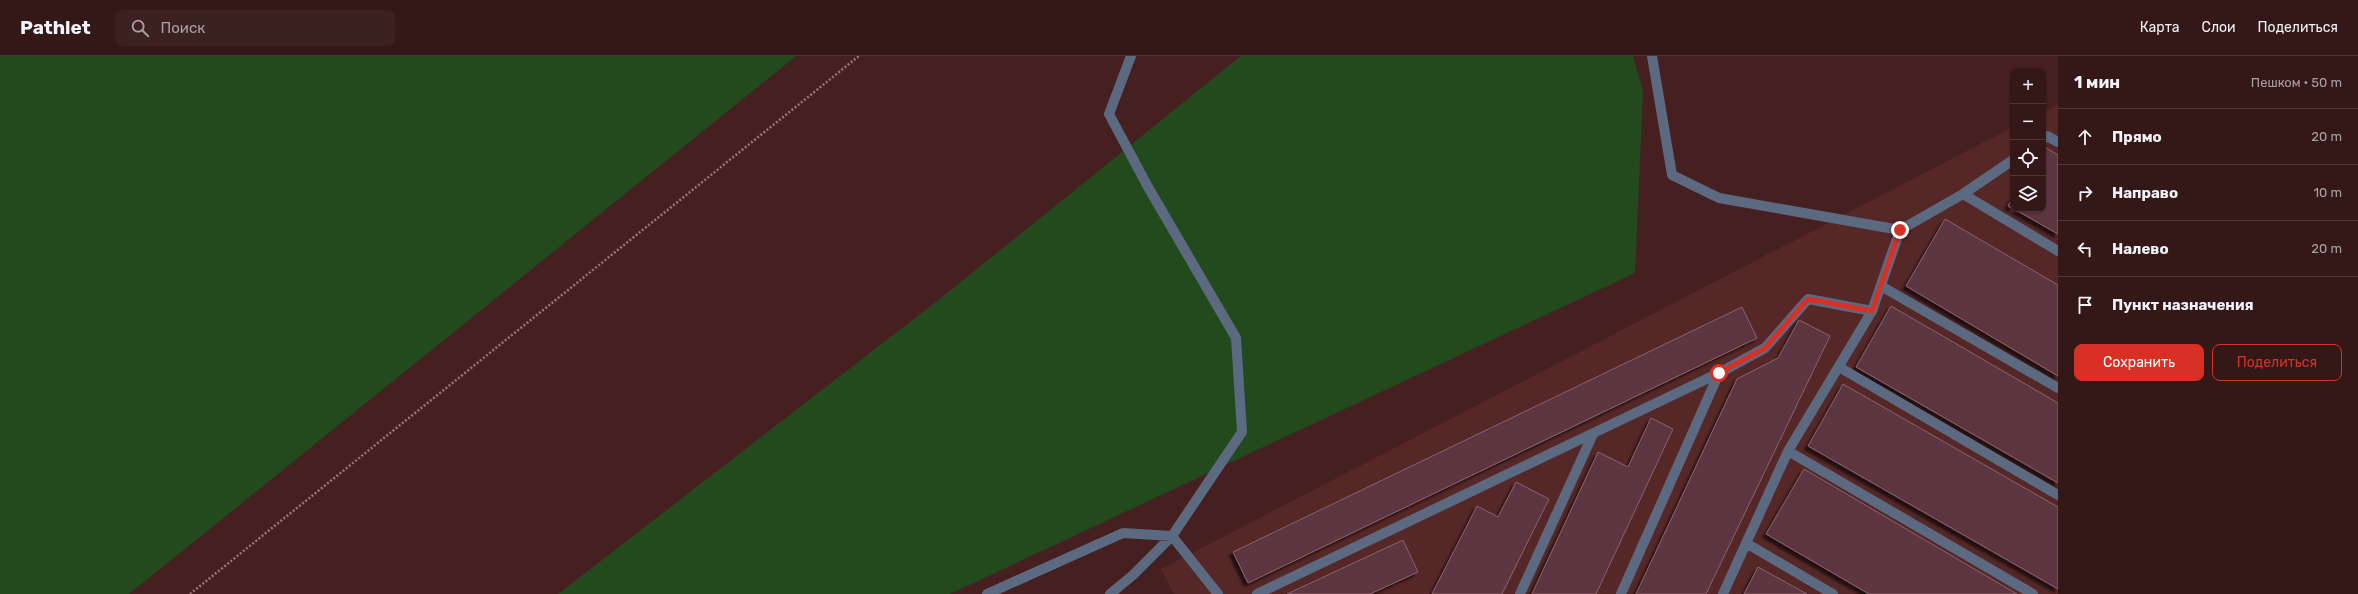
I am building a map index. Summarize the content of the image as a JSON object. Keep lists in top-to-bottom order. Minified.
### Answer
{"page":{"header":"Pathlet","search":"Поиск","nav":["Карта","Слои","Поделиться"],"heading":["1 мин","Пешком · 50 m"],"map_buttons":["+","−"],"list":[["Прямо","20 m"],["Направо","10 m"],["Налево","20 m"],"Пункт назначения"],"buttons":["Сохранить","Поделиться"]}}
